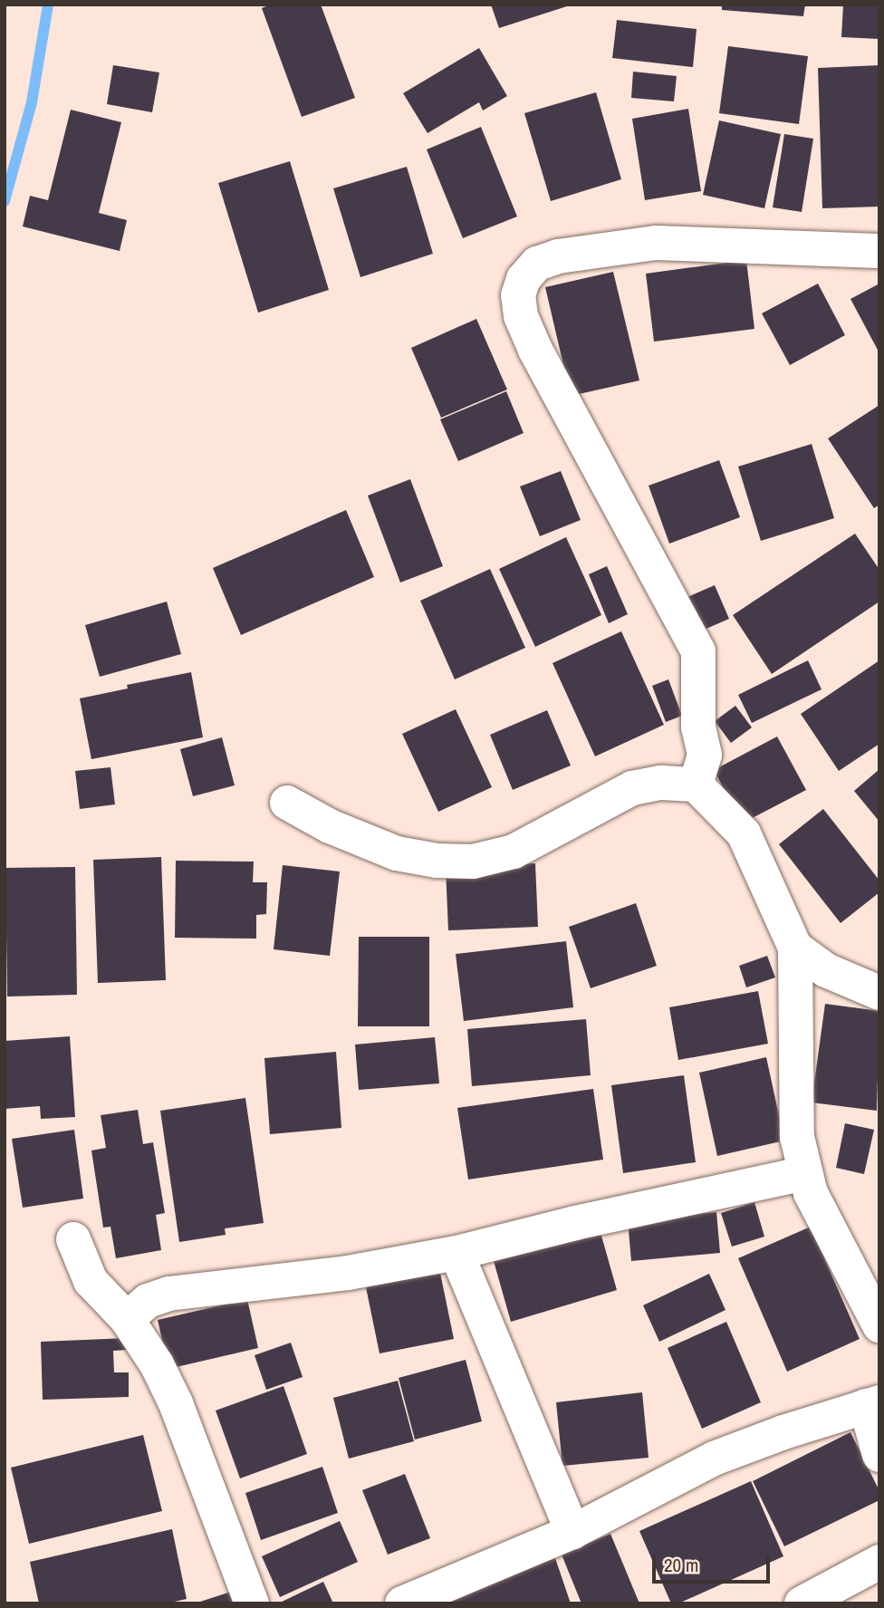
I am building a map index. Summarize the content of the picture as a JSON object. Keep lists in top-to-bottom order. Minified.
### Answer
{"scale_bar":"20 m"}
